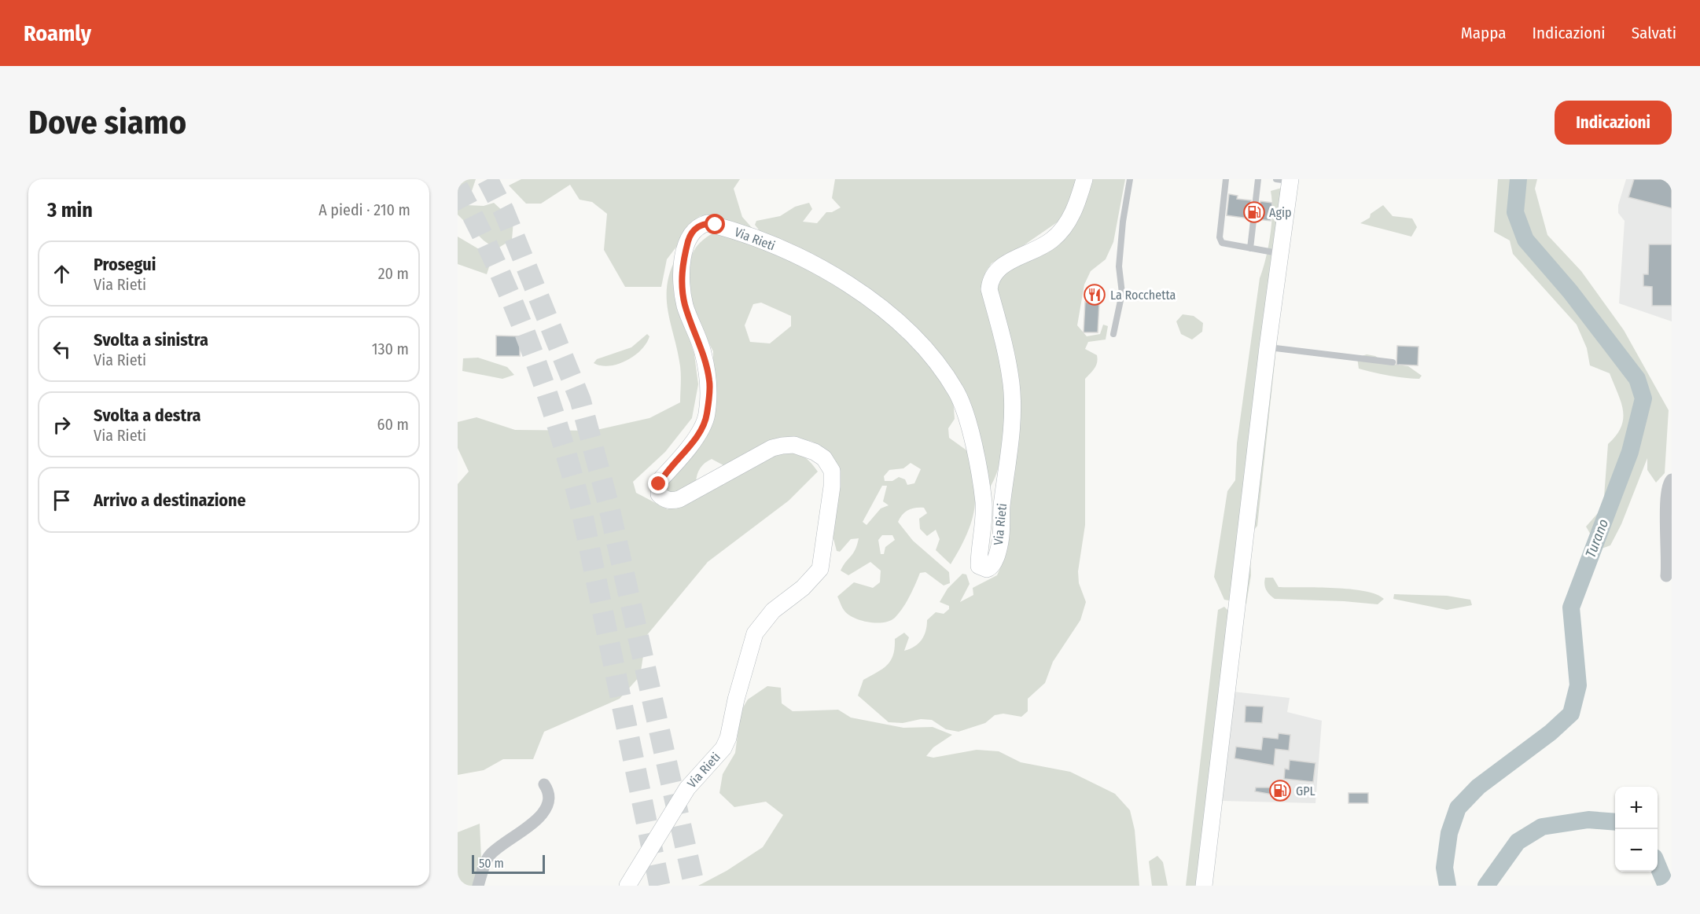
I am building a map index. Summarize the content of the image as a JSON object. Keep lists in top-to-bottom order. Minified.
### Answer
{"streets":{"street":["Via Rieti"]},"water":["Turano"],"places":{"fuel station":["Agip","GPL"],"restaurant":["La Rocchetta"]},"scale_bar":"50 m","page":{"header":"Roamly","nav":["Mappa","Indicazioni","Salvati"],"buttons":"Indicazioni","title":"Dove siamo","heading":["3 min","A piedi · 210 m"],"list":[["Prosegui","Via Rieti","20 m"],["Svolta a sinistra","Via Rieti","130 m"],["Svolta a destra","Via Rieti","60 m"],"Arrivo a destinazione"],"map_buttons":["+","−"],"scale":"50 m"}}
